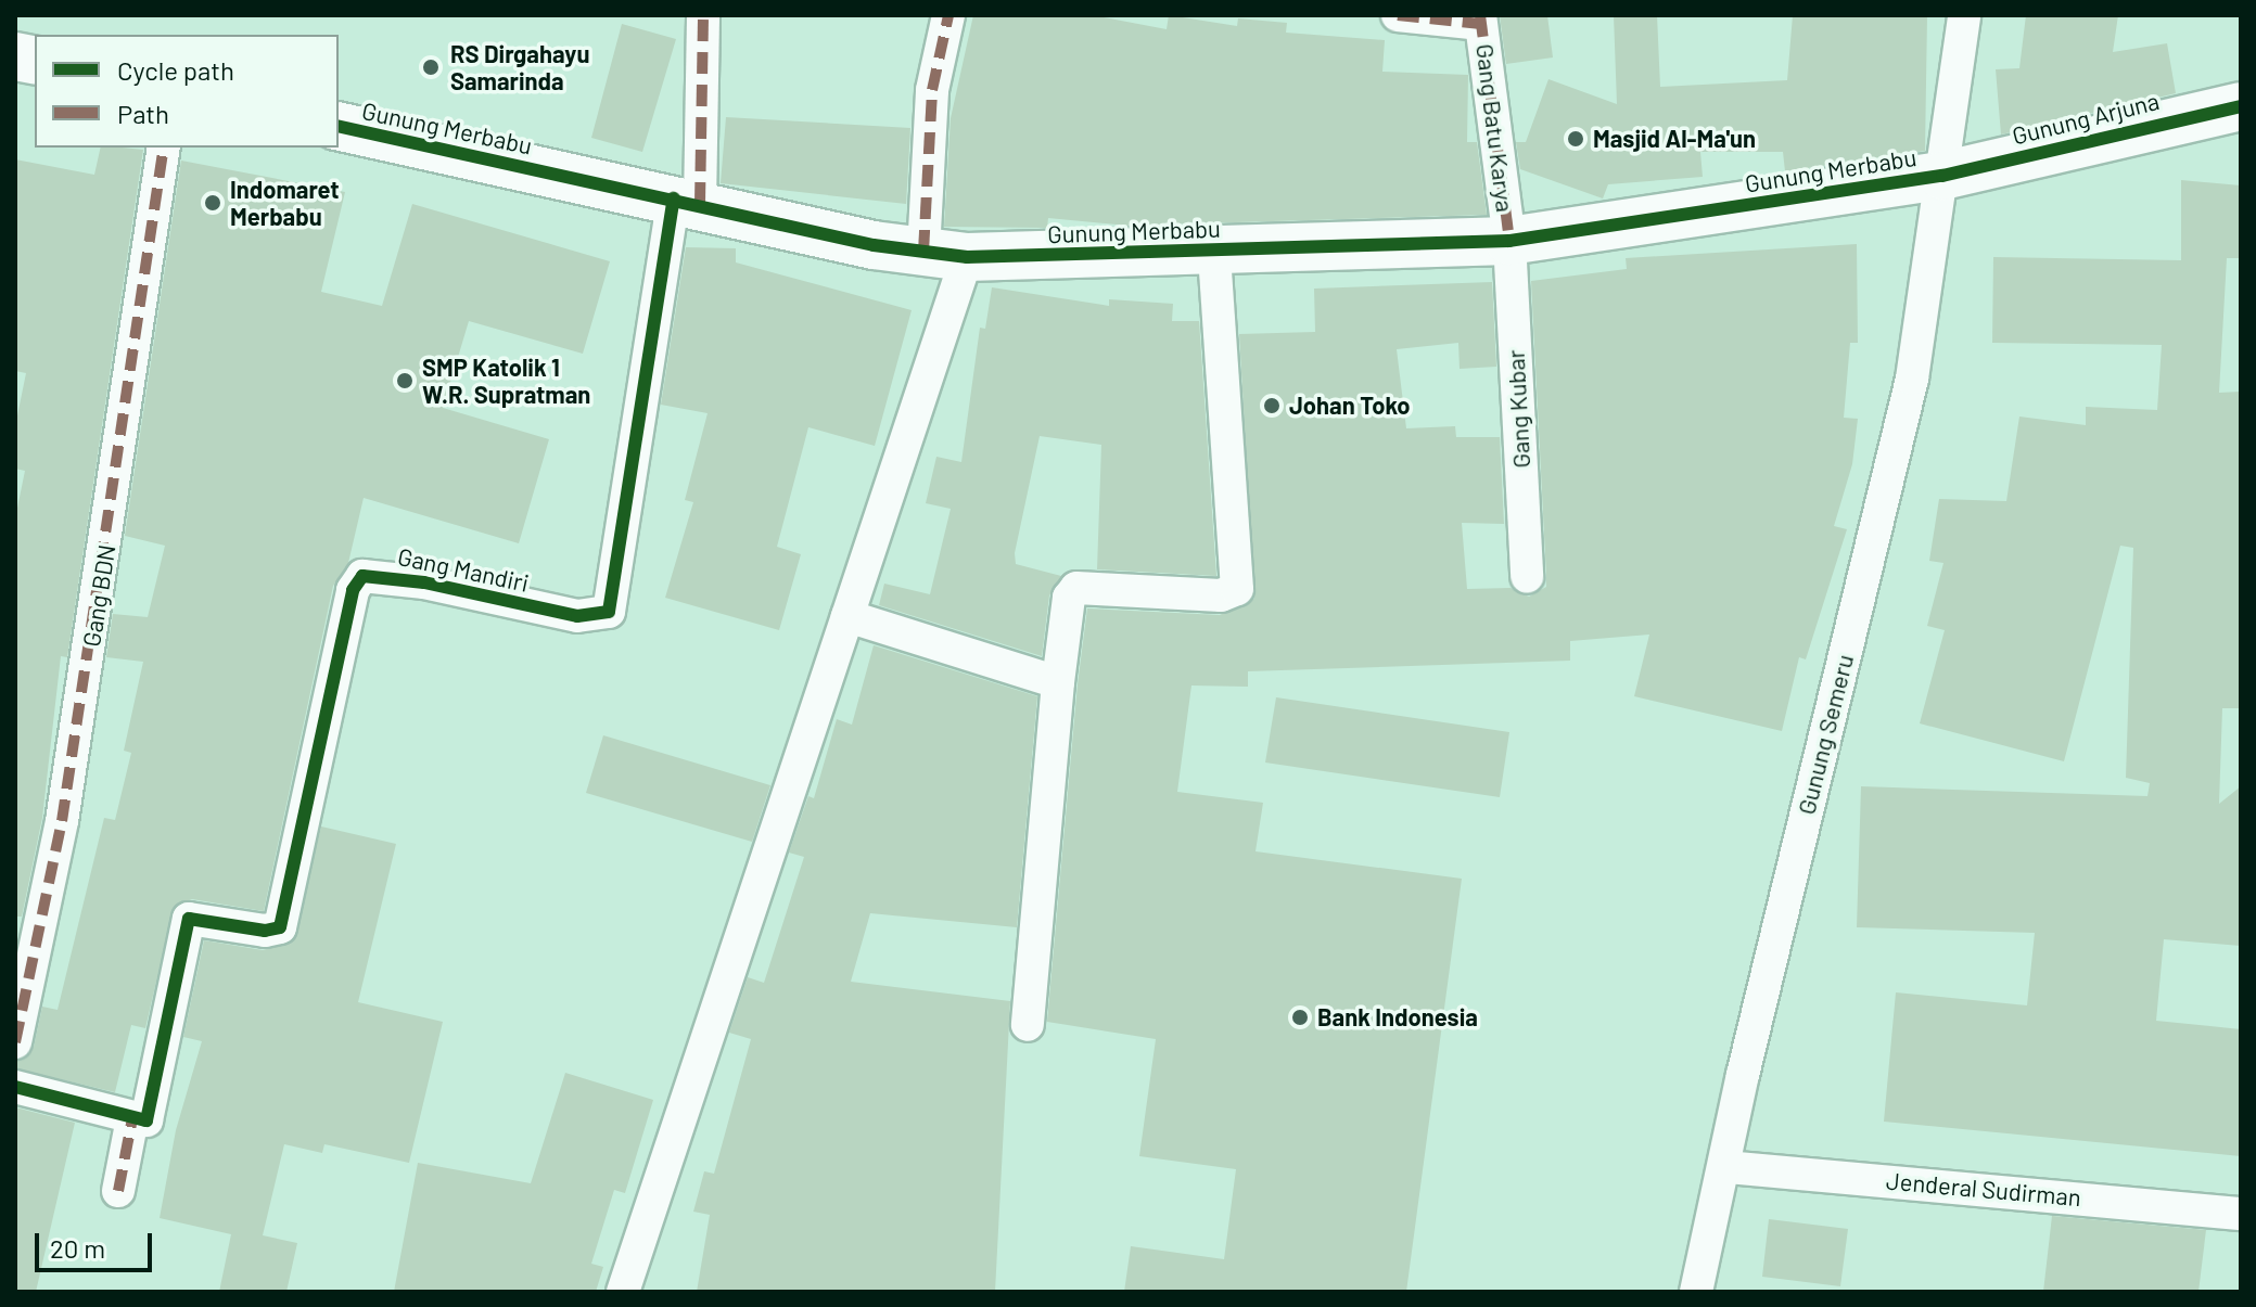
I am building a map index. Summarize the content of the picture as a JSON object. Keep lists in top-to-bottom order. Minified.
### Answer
{"streets":{"street":["Gunung Arjuna","Gunung Merbabu","Gang Batu Karya","Gang Kubar","Gang Mandiri","Gang BDN","Gunung Semeru","Jenderal Sudirman"]},"crossings":[["Gunung Arjuna","Gunung Merbabu"],["Gunung Arjuna","Gunung Semeru"],["Gunung Merbabu","Gang Batu Karya"],["Gunung Merbabu","Gang Kubar"],["Gunung Merbabu","Gang Mandiri"],["Gunung Merbabu","Gunung Semeru"],["Gang Batu Karya","Gang Kubar"],["Gunung Semeru","Jenderal Sudirman"]],"places":["RS Dirgahayu Samarinda","Masjid Al-Ma'un","Indomaret Merbabu","SMP Katolik 1 W.R. Supratman","Johan Toko","Bank Indonesia"],"legend":["Cycle path","Path"],"scale_bar":"20 m"}
